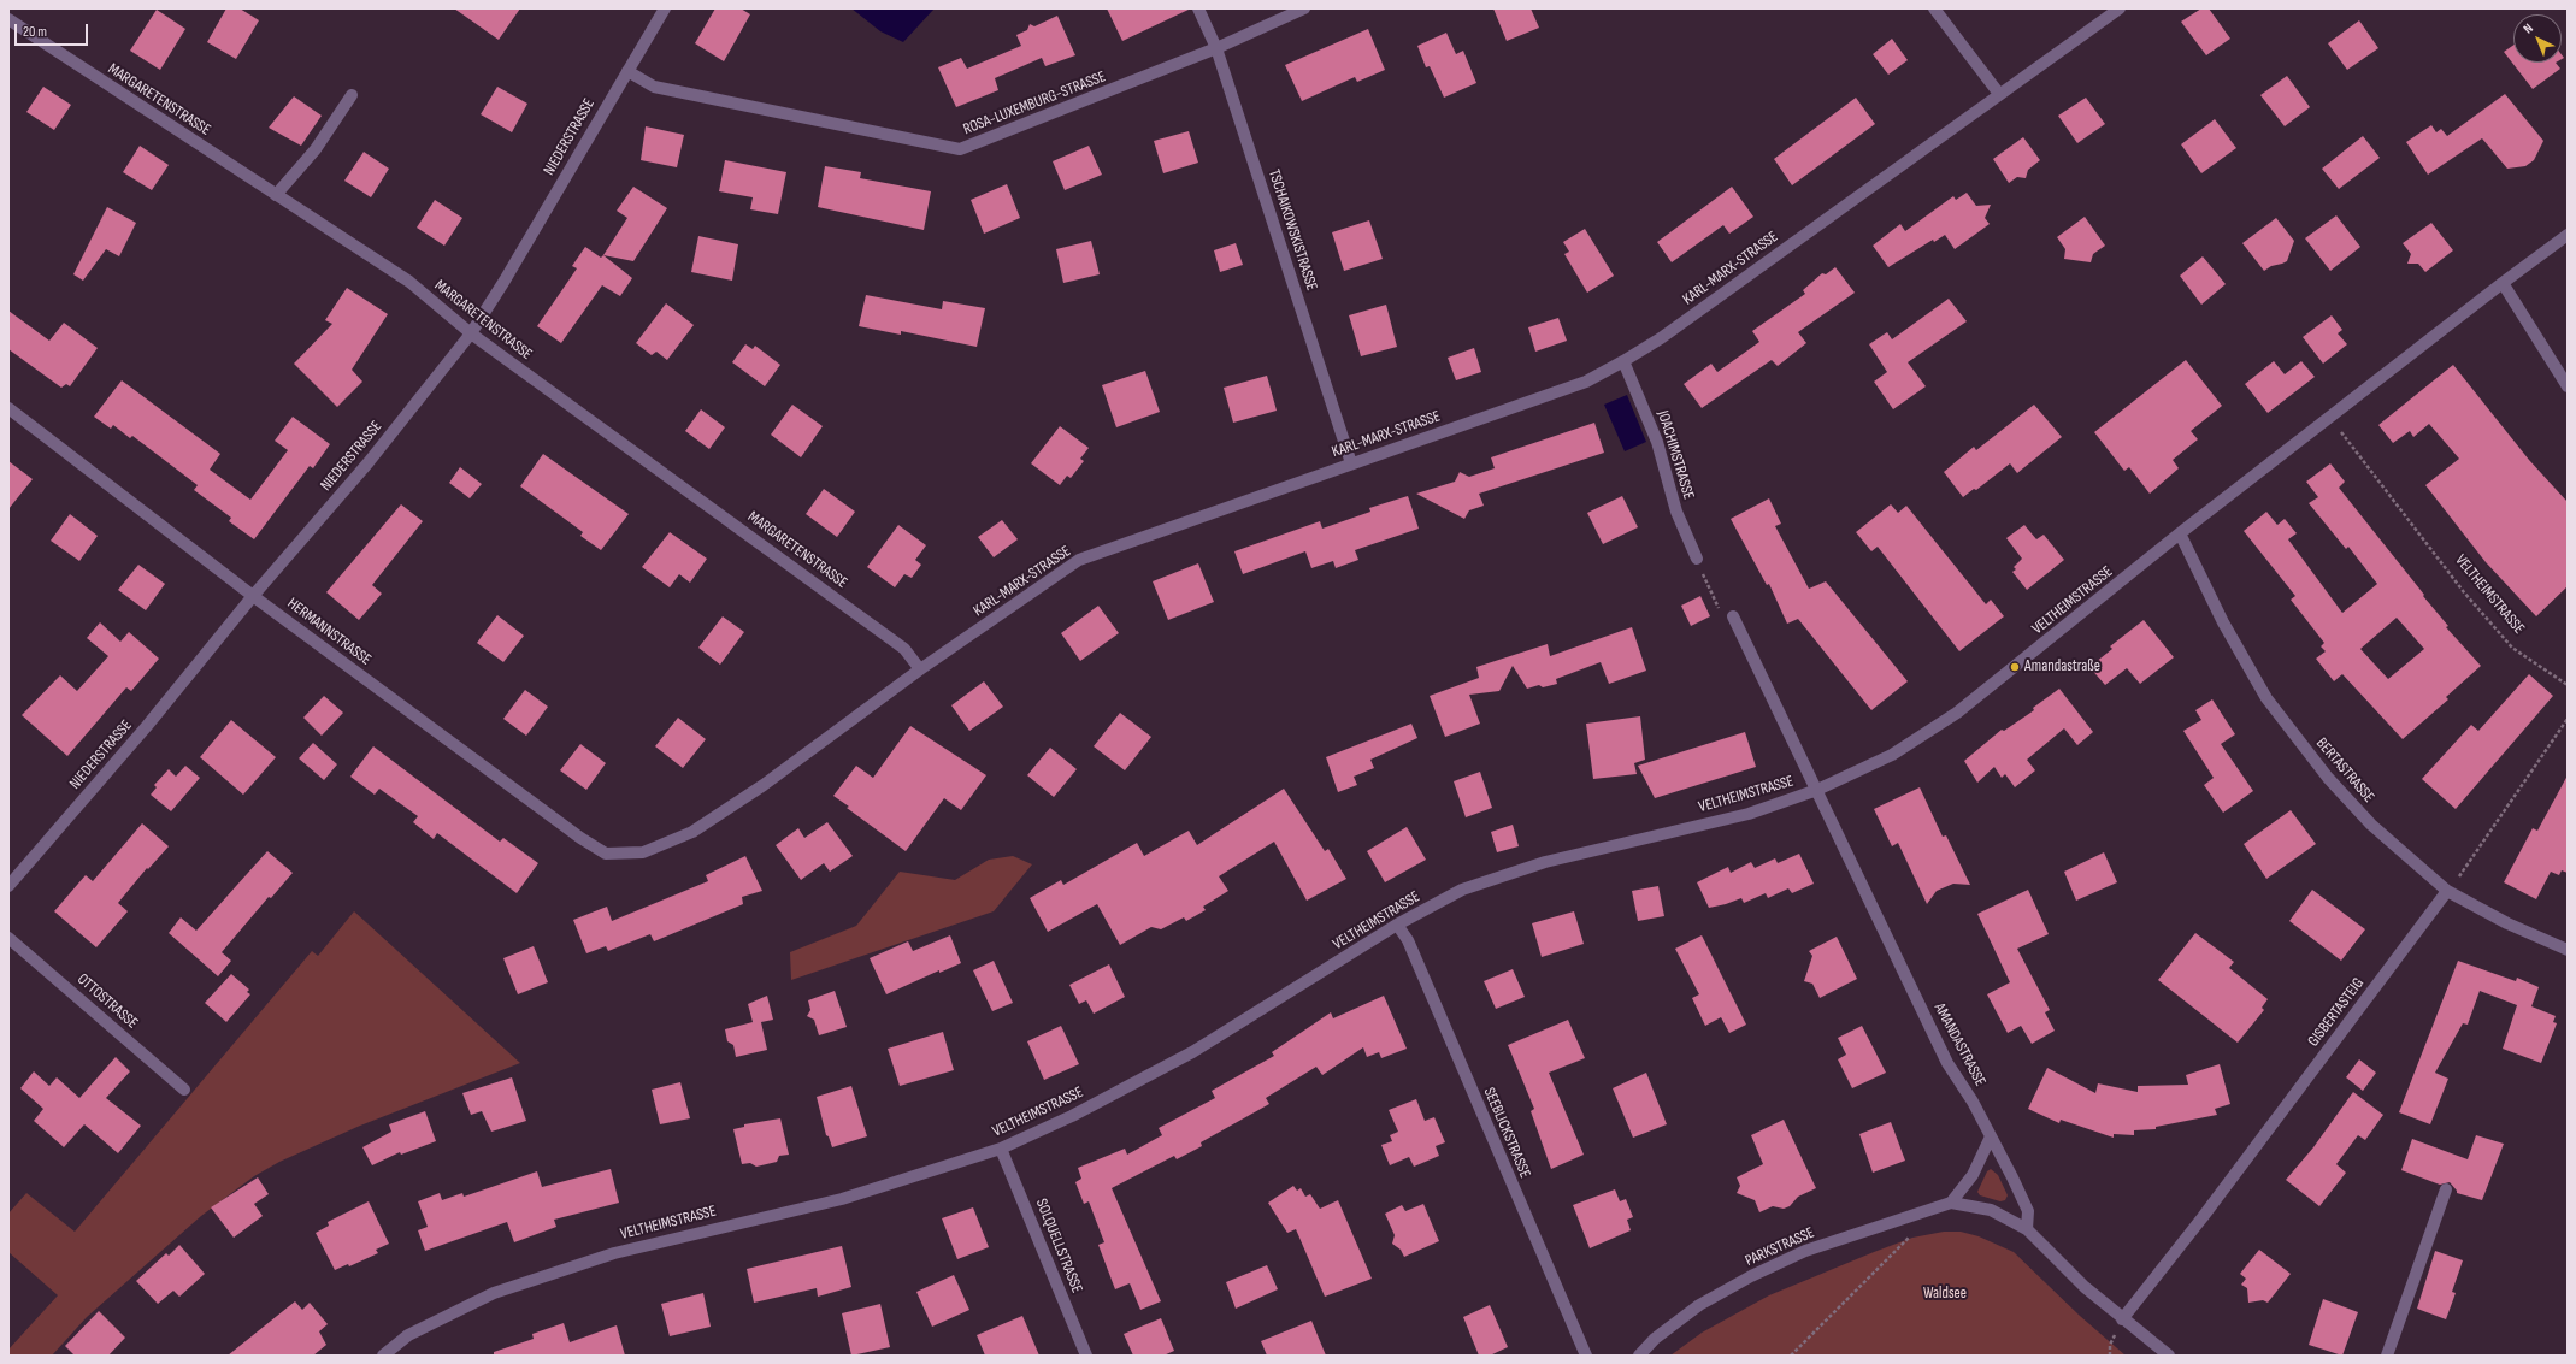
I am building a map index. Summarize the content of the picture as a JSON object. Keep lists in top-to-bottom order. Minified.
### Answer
{"streets":{"street":["MARGARETENSTRASSE","ROSA-LUXEMBURG-STRASSE","NIEDERSTRASSE","TSCHAIKOWSKISTRASSE","KARL-MARX-STRASSE","JOACHIMSTRASSE","VELTHEIMSTRASSE","HERMANNSTRASSE","BERTASTRASSE","OTTOSTRASSE","GISBERTASTEIG","AMANDASTRASSE","SEEBLICKSTRASSE","SOLQUELLSTRASSE","PARKSTRASSE"]},"crossings":[["MARGARETENSTRASSE","NIEDERSTRASSE"],["MARGARETENSTRASSE","KARL-MARX-STRASSE"],["ROSA-LUXEMBURG-STRASSE","NIEDERSTRASSE"],["ROSA-LUXEMBURG-STRASSE","TSCHAIKOWSKISTRASSE"],["NIEDERSTRASSE","HERMANNSTRASSE"],["TSCHAIKOWSKISTRASSE","KARL-MARX-STRASSE"],["KARL-MARX-STRASSE","JOACHIMSTRASSE"],["KARL-MARX-STRASSE","HERMANNSTRASSE"],["VELTHEIMSTRASSE","BERTASTRASSE"],["VELTHEIMSTRASSE","AMANDASTRASSE"],["VELTHEIMSTRASSE","SEEBLICKSTRASSE"],["VELTHEIMSTRASSE","SOLQUELLSTRASSE"],["BERTASTRASSE","GISBERTASTEIG"],["GISBERTASTEIG","PARKSTRASSE"],["AMANDASTRASSE","PARKSTRASSE"]],"parks":["Waldsee"],"places":["Amandastraße"],"scale_bar":"20 m","north":"top left"}
